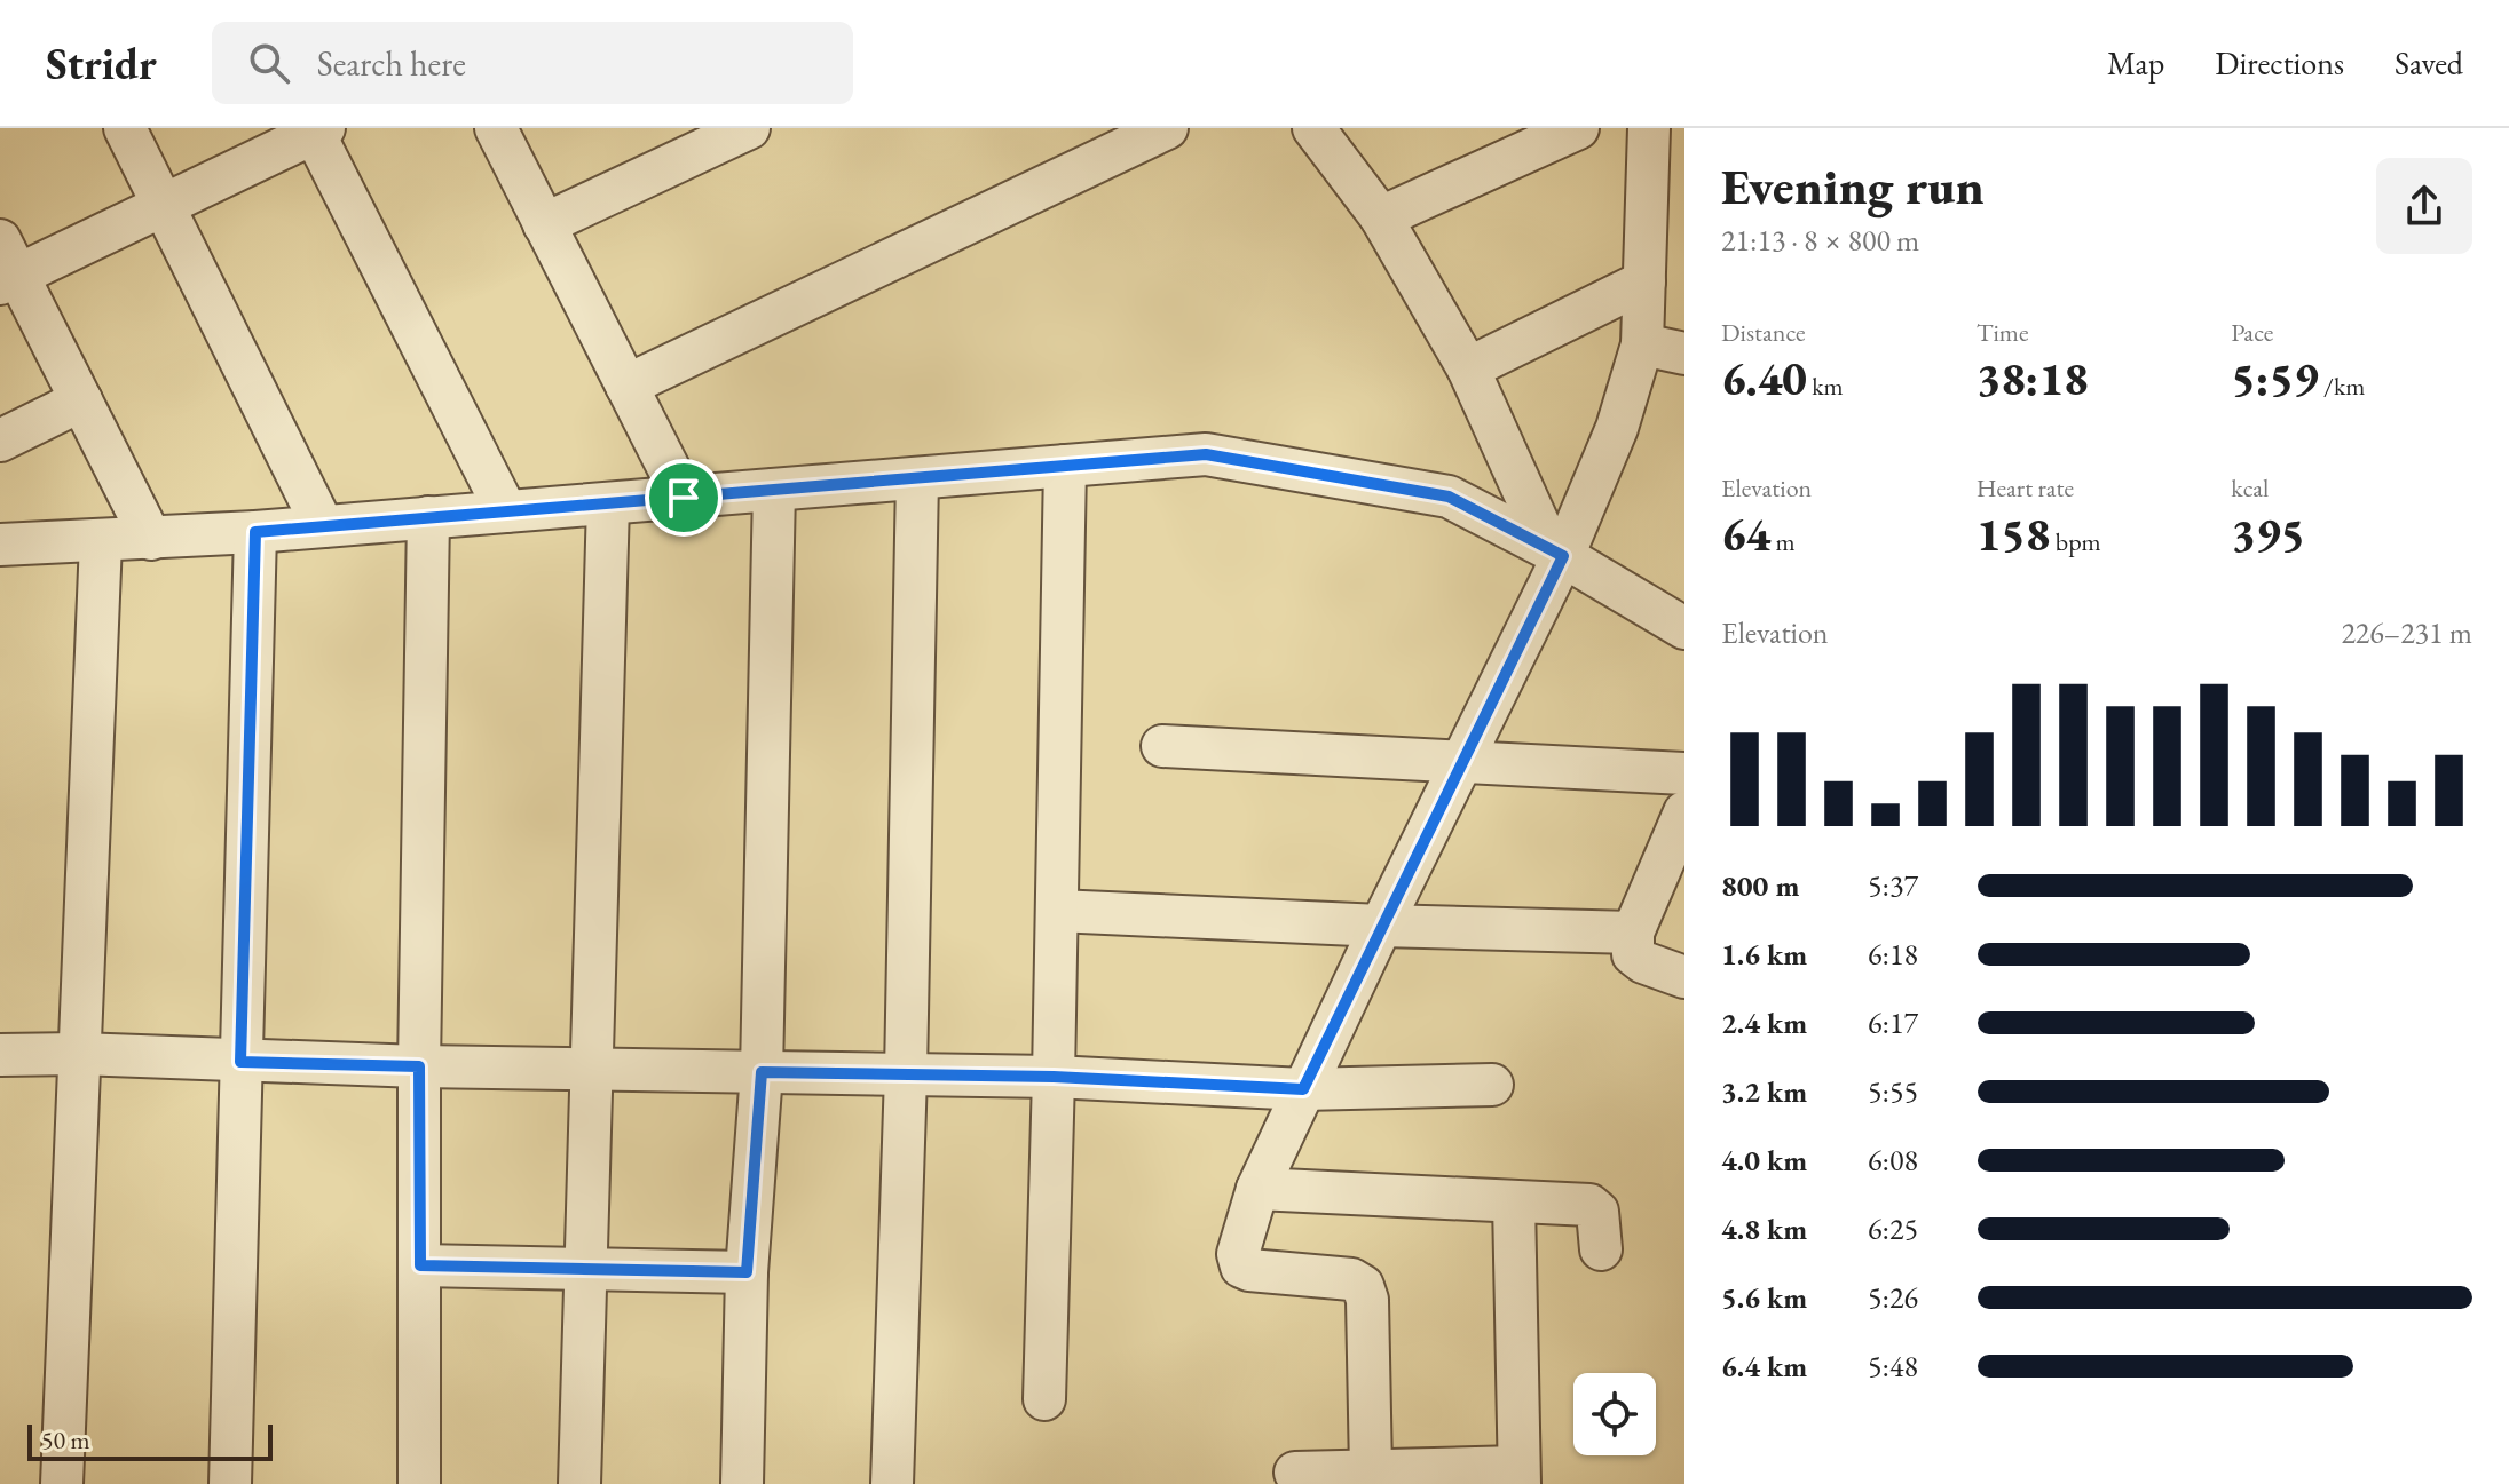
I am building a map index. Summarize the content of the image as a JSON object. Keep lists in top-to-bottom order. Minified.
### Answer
{"scale_bar":"50 m","page":{"header":"Stridr","search":"Search here","nav":["Map","Directions","Saved"],"heading":["Evening run","21:13 · 8 × 800 m"],"stats":[["Distance","6.40 km"],["Time","38:18"],["Pace","5:59 /km"],["Elevation","64 m"],["Heart rate","158 bpm"],["kcal","395"]],"chart":["Elevation","226–231 m"],"list":[{"name":"800 m","note":"5:37"},{"name":"1.6 km","note":"6:18"},{"name":"2.4 km","note":"6:17"},{"name":"3.2 km","note":"5:55"},{"name":"4.0 km","note":"6:08"},{"name":"4.8 km","note":"6:25"},{"name":"5.6 km","note":"5:26"},{"name":"6.4 km","note":"5:48"}],"scale":"50 m"}}
